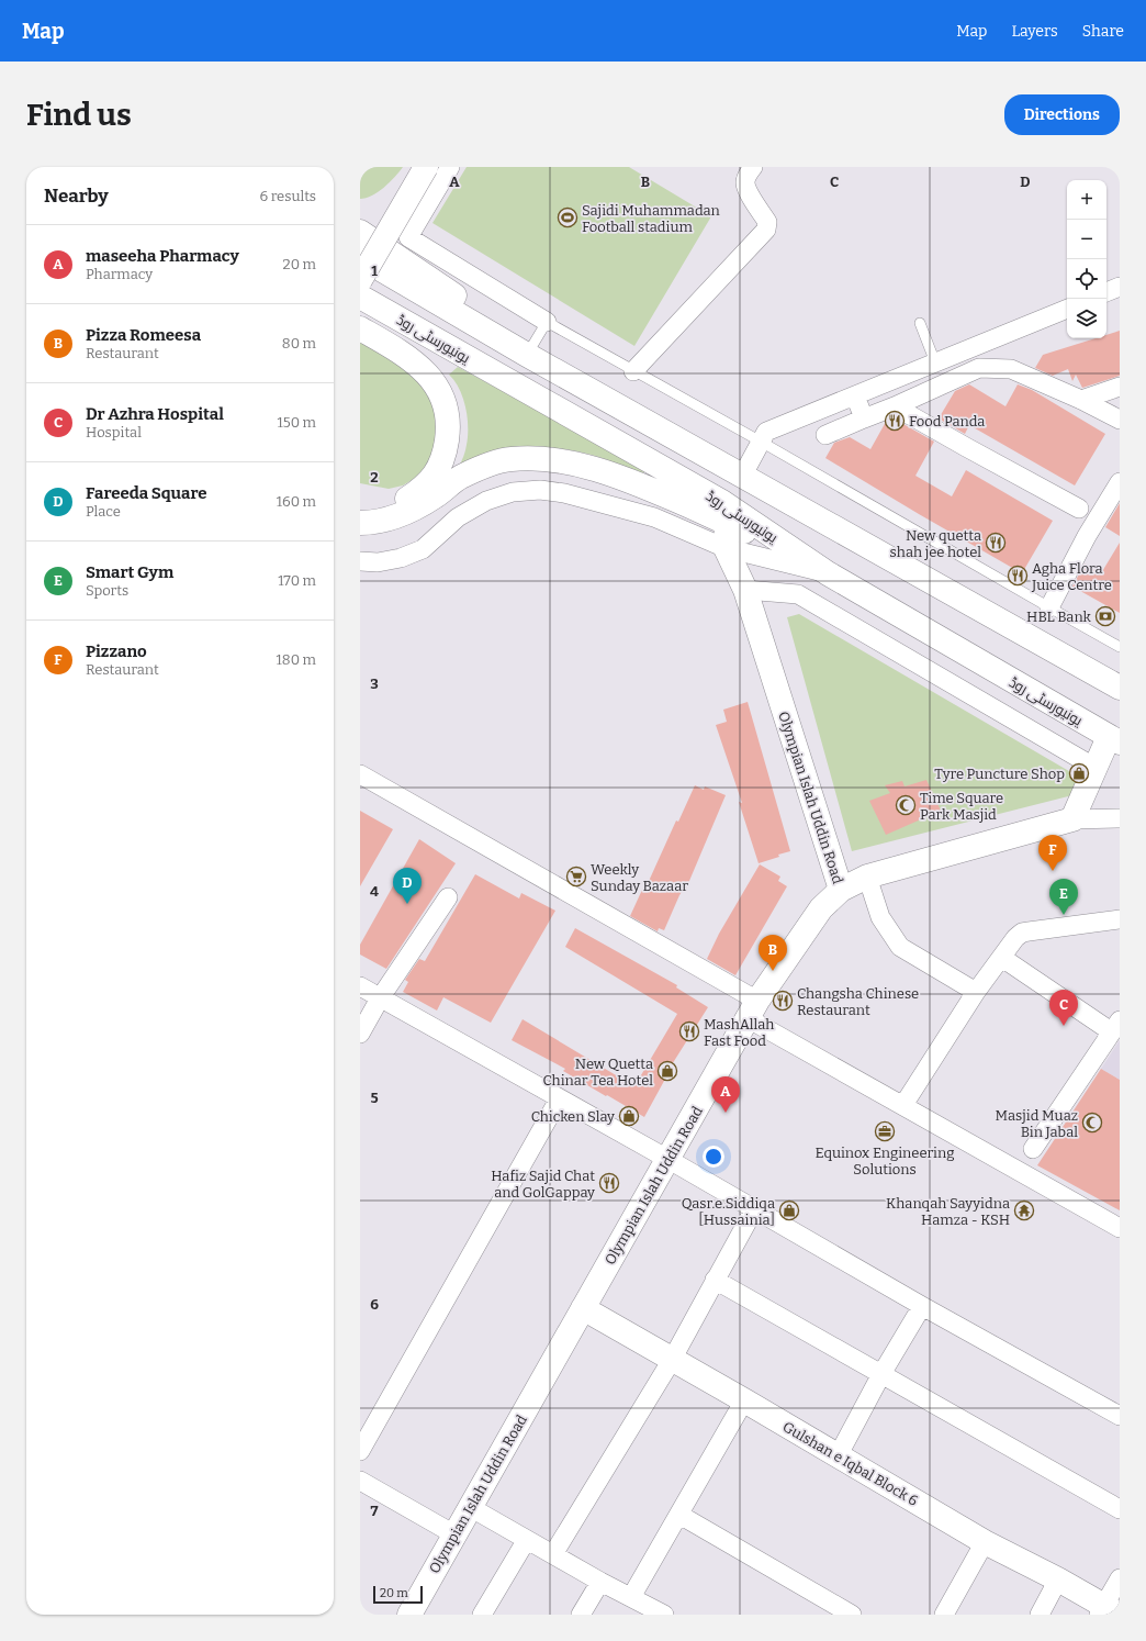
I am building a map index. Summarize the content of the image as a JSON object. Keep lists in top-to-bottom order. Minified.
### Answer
{"streets":{"main road":["یونیورسٹی روڈ","Olympian Islah Uddin Road","Gulshan e Iqbal Block 6"]},"crossings":[["یونیورسٹی روڈ","Olympian Islah Uddin Road"],["Olympian Islah Uddin Road","Gulshan e Iqbal Block 6"]],"places":{"sports":["Sajidi Muhammadan Football stadium"],"restaurant":["Food Panda","New quetta shah jee hotel","Agha Flora Juice Centre","Changsha Chinese Restaurant","MashAllah Fast Food","Hafiz Sajid Chat and GolGappay"],"bank":["HBL Bank"],"shop":["Tyre Puncture Shop","New Quetta Chinar Tea Hotel","Chicken Slay","Qasr.e.Siddiqa [Hussainia]"],"mosque":["Time Square Park Masjid","Masjid Muaz Bin Jabal"],"supermarket":["Weekly Sunday Bazaar"],"office":["Equinox Engineering Solutions"],"temple":["Khanqah Sayyidna Hamza - KSH"]},"scale_bar":"20 m","page":{"header":"Map","nav":["Map","Layers","Share"],"buttons":"Directions","title":"Find us","heading":["Nearby","6 results"],"map_buttons":["+","−"],"list":[{"mark":"A","name":"maseeha Pharmacy","note":"Pharmacy","value":"20 m"},{"mark":"B","name":"Pizza Romeesa","note":"Restaurant","value":"80 m"},{"mark":"C","name":"Dr Azhra Hospital","note":"Hospital","value":"150 m"},{"mark":"D","name":"Fareeda Square","note":"Place","value":"160 m"},{"mark":"E","name":"Smart Gym","note":"Sports","value":"170 m"},{"mark":"F","name":"Pizzano","note":"Restaurant","value":"180 m"}],"pins":["F","D","E","B","C","A"],"scale":"20 m"},"grid":{"columns":["A","B","C","D"],"rows":["1","2","3","4","5","6","7"]}}
